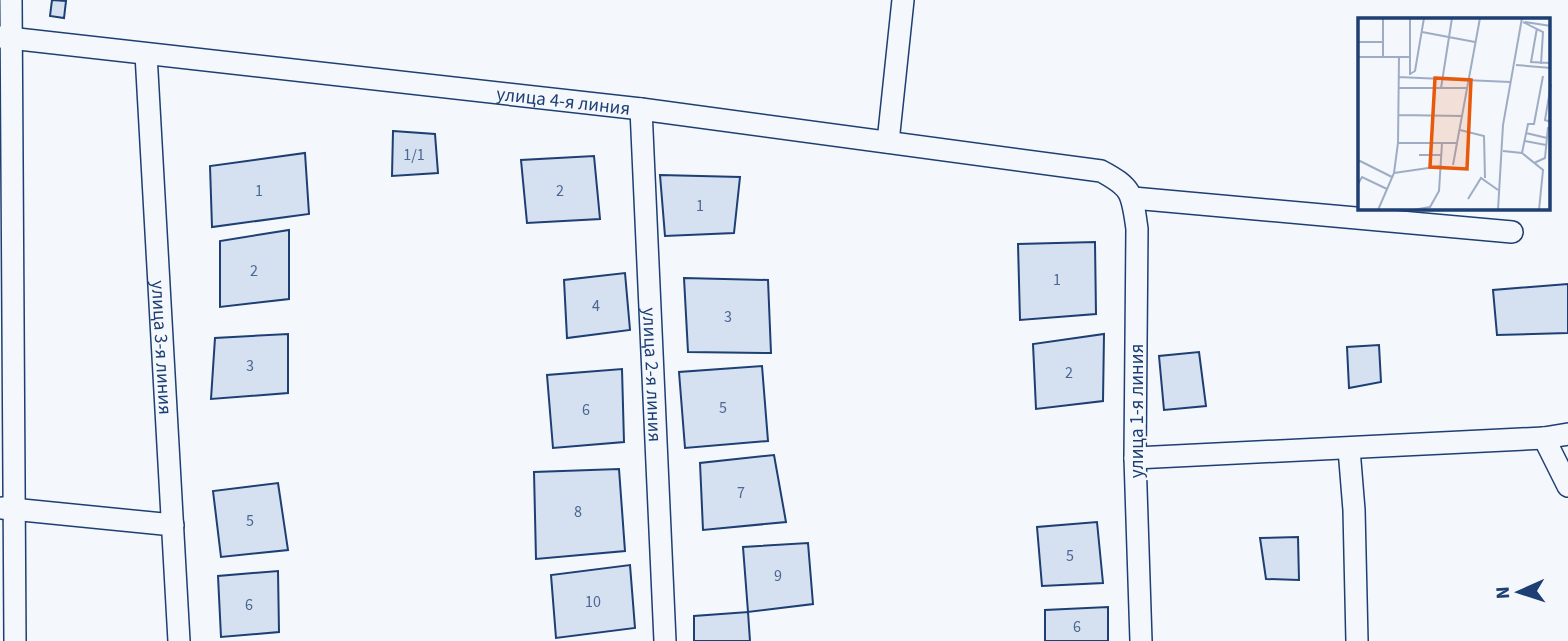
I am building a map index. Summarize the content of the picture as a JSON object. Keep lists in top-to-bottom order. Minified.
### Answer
{"streets":{"street":["улица 4-я линия","улица 3-я линия","улица 2-я линия","улица 1-я линия"]},"crossings":[["улица 4-я линия","улица 3-я линия"],["улица 4-я линия","улица 2-я линия"],["улица 4-я линия","улица 1-я линия"]],"house_numbers":["1/1","1","2","1","2","1","4","3","3","2","5","6","7","8","5","5","9","10","6","6"],"north":"left"}
